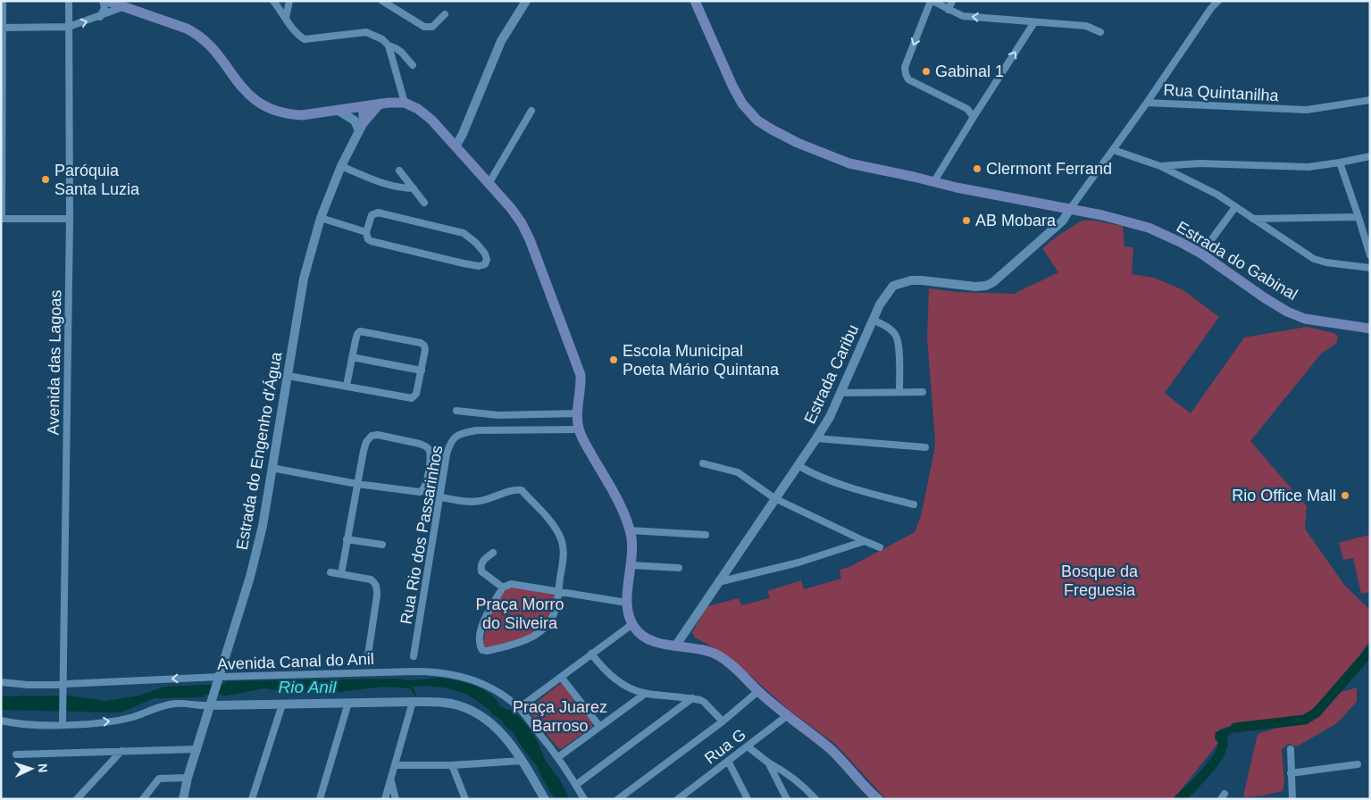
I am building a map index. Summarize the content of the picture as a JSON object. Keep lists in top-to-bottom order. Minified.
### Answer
{"streets":{"main road":["Estrada do Gabinal"],"street":["Rua Quintanilha","Avenida das Lagoas","Estrada Caribu","Estrada do Engenho d'Água","Rua Rio dos Passarinhos","Avenida Canal do Anil","Rua G"]},"crossings":[["Rua Quintanilha","Estrada do Gabinal"],["Rua Quintanilha","Estrada Caribu"],["Estrada do Gabinal","Estrada Caribu"],["Avenida das Lagoas","Avenida Canal do Anil"],["Estrada do Engenho d'Água","Avenida Canal do Anil"]],"water":["Rio Anil"],"parks":["Bosque da Freguesia","Praça Morro do Silveira","Praça Juarez Barroso"],"places":["Gabinal 1","Clermont Ferrand","Paróquia Santa Luzia","AB Mobara","Escola Municipal Poeta Mário Quintana","Rio Office Mall"],"north":"right"}
